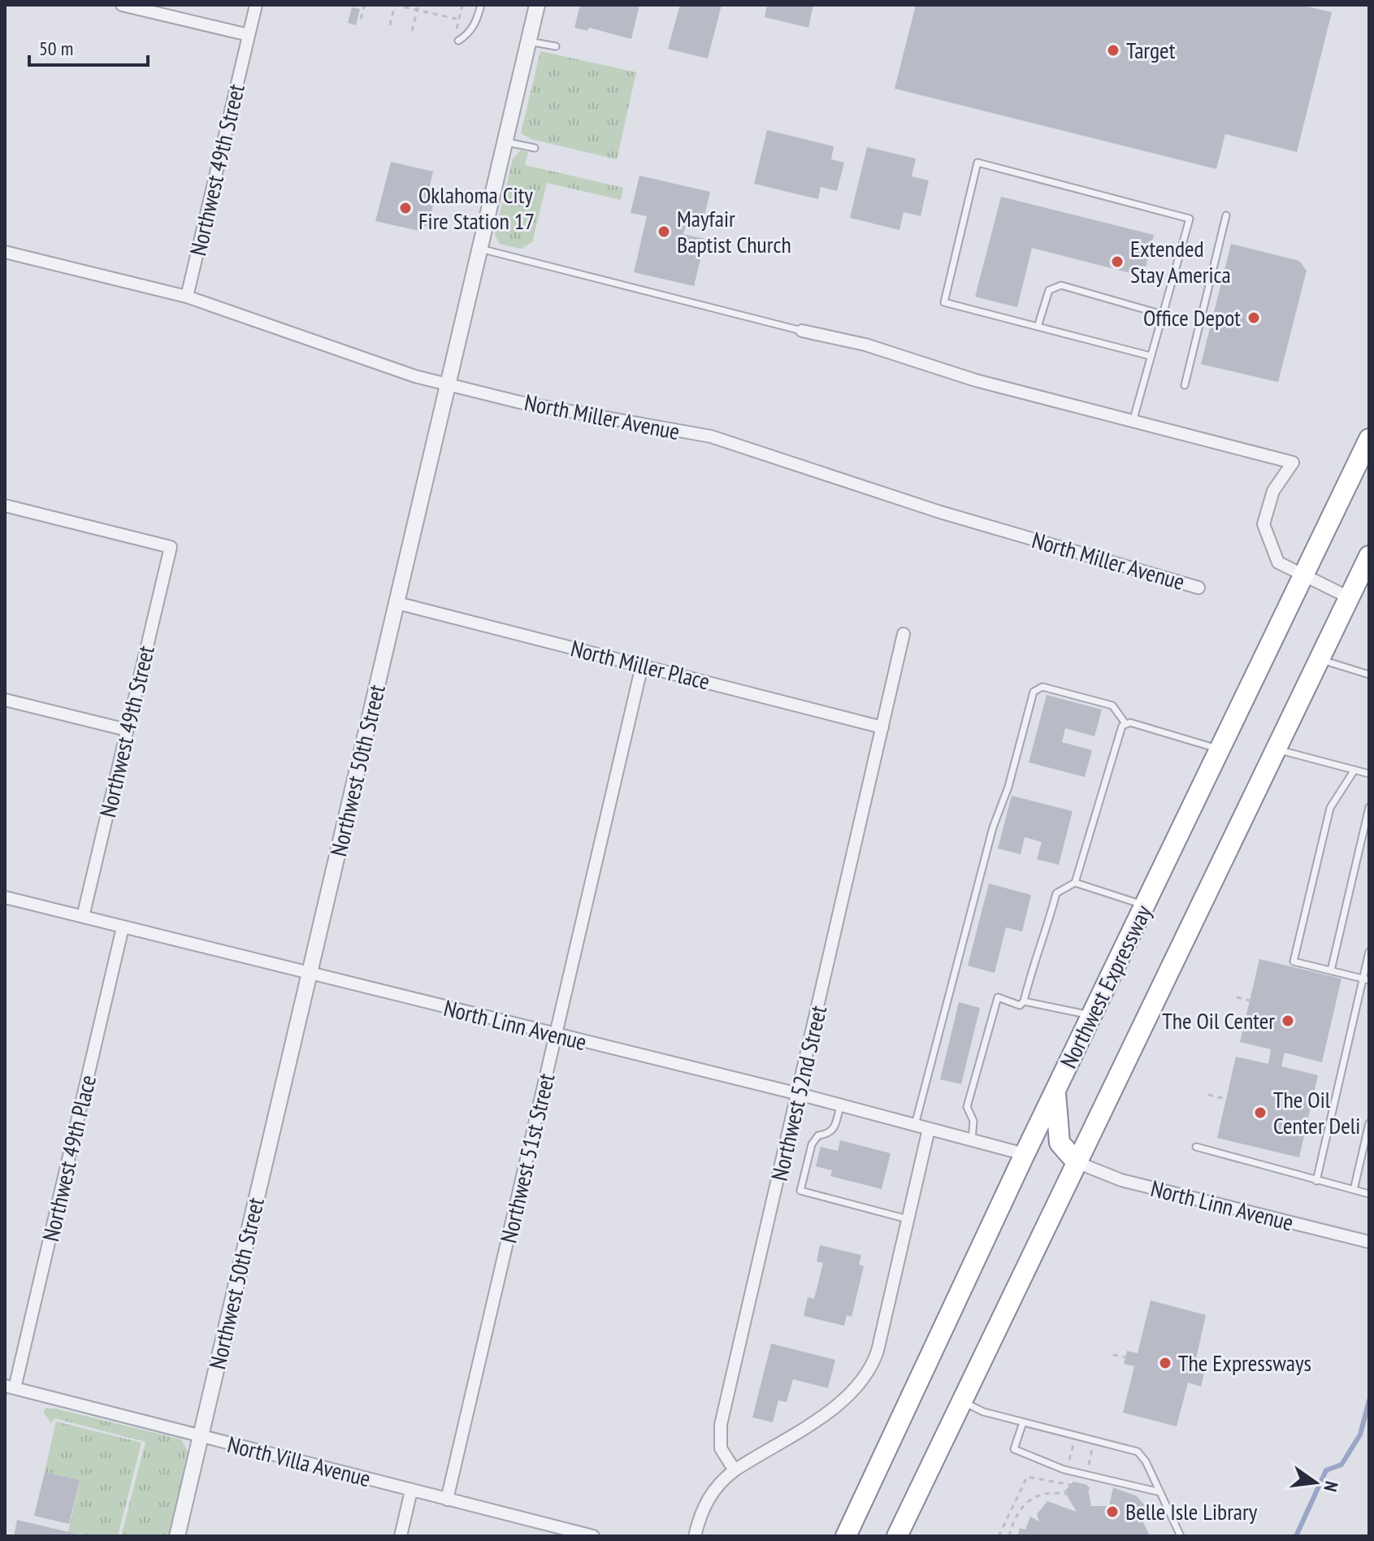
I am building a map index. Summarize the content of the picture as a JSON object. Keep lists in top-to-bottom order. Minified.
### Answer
{"streets":{"highway":["Northwest Expressway"],"street":["Northwest 49th Street","North Miller Avenue","North Miller Place","Northwest 50th Street","North Linn Avenue","Northwest 52nd Street","Northwest 49th Place","Northwest 51st Street","North Villa Avenue"]},"crossings":[["Northwest 49th Street","North Miller Avenue"],["Northwest 49th Street","North Linn Avenue"],["North Miller Avenue","Northwest 50th Street"],["North Miller Place","Northwest 50th Street"],["North Miller Place","Northwest 52nd Street"],["North Miller Place","Northwest 51st Street"],["Northwest 50th Street","North Linn Avenue"],["Northwest 50th Street","North Villa Avenue"],["Northwest Expressway","North Linn Avenue"],["North Linn Avenue","Northwest 52nd Street"],["North Linn Avenue","Northwest 49th Place"],["North Linn Avenue","Northwest 51st Street"],["Northwest 49th Place","North Villa Avenue"],["Northwest 51st Street","North Villa Avenue"]],"places":["Target","Oklahoma City Fire Station 17","Mayfair Baptist Church","Extended Stay America","Office Depot","The Oil Center","The Oil Center Deli","The Expressways","Belle Isle Library"],"scale_bar":"50 m","north":"right"}
